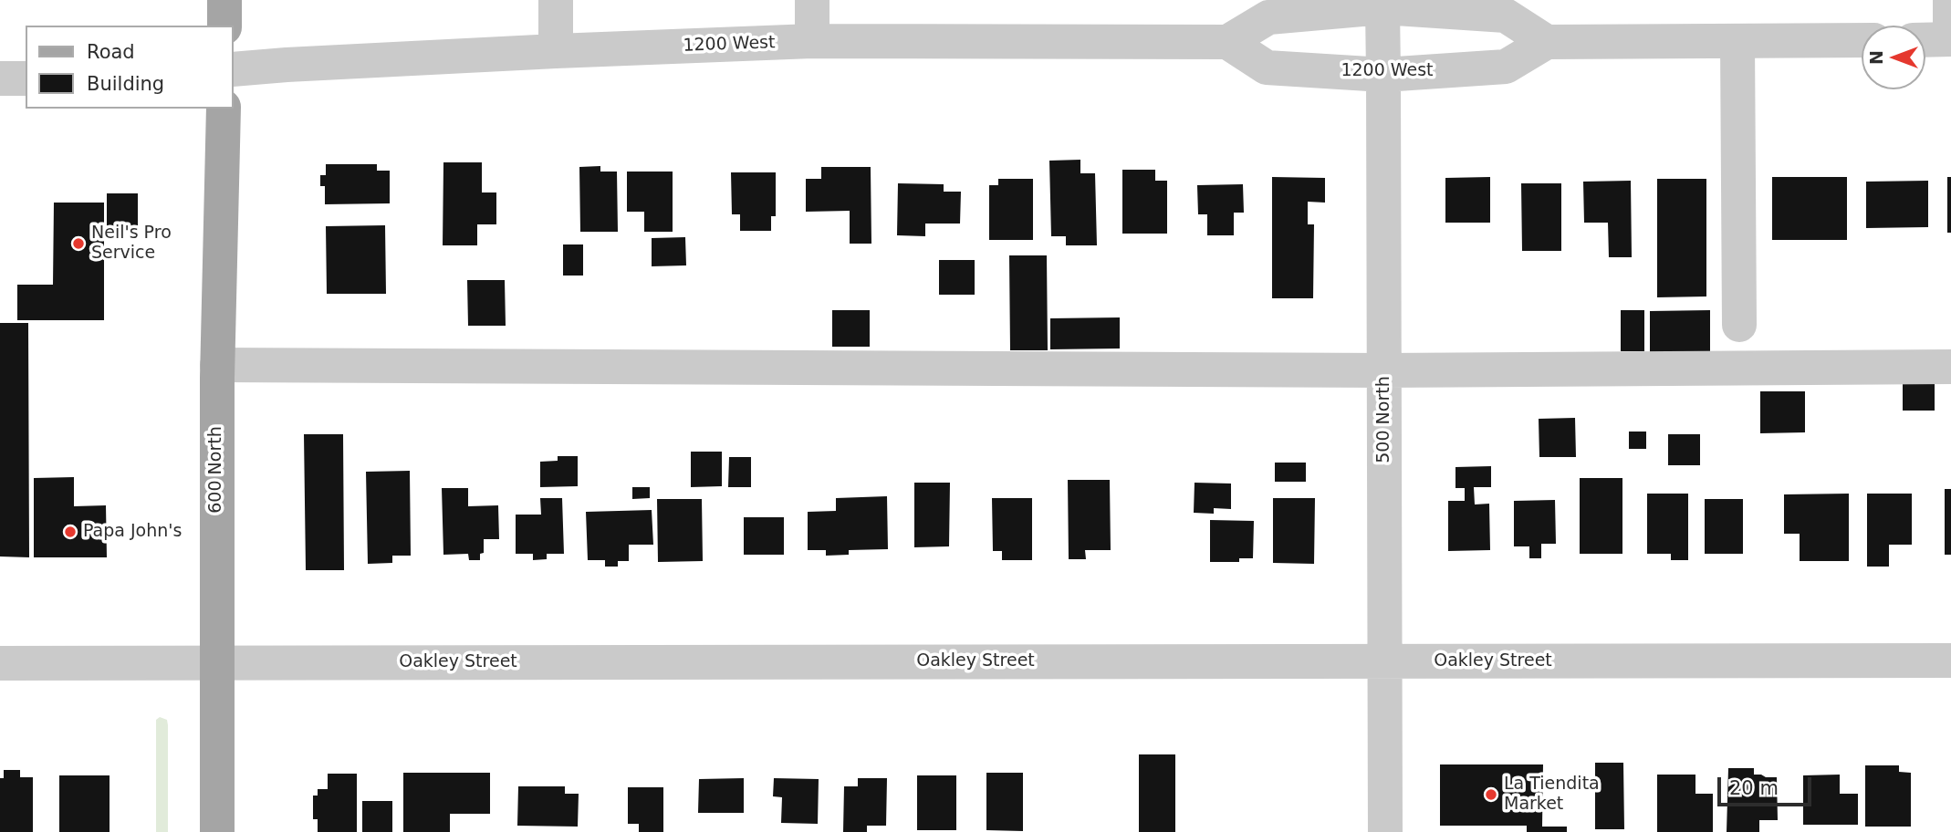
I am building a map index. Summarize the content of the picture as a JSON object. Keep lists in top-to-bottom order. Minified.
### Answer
{"streets":{"main road":["600 North"],"street":["1200 West","500 North","Oakley Street"]},"crossings":[["1200 West","500 North"],["500 North","Oakley Street"],["600 North","Oakley Street"]],"places":["Neil's Pro Service","Papa John's","La Tiendita Market"],"legend":["Road","Building"],"scale_bar":"20 m","north":"left"}
